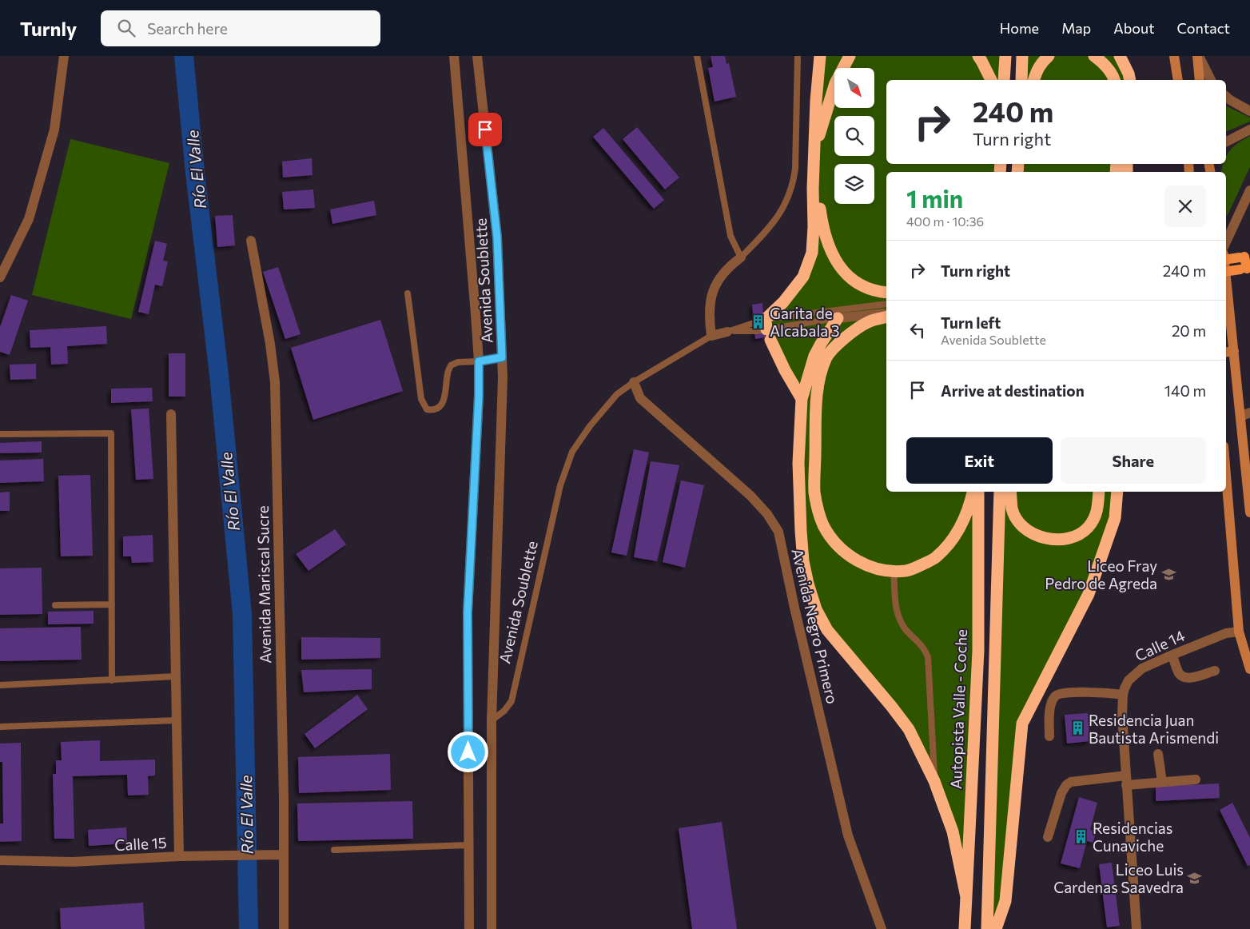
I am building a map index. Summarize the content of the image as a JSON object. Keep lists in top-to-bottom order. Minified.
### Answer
{"streets":{"highway":["Autopista Valle - Coche"],"street":["Avenida Soublette","Avenida Mariscal Sucre","Avenida Negro Primero","Calle 14","Calle 15"]},"crossings":[["Avenida Soublette","Avenida Negro Primero"],["Avenida Mariscal Sucre","Calle 15"]],"water":["Río El Valle"],"places":{"building":["Garita de Alcabala 3","Residencia Juan Bautista Arismendi","Residencias Cunaviche"],"school or university":["Liceo Fray Pedro de Agreda","Liceo Luis Cardenas Saavedra"]},"north":"bottom right","page":{"header":"Turnly","search":"Search here","nav":["Home","Map","About","Contact"],"turn":["240 m","Turn right"],"heading":["1 min","400 m · 10:36"],"list":[{"name":"Turn right","value":"240 m"},{"name":"Turn left","note":"Avenida Soublette","value":"20 m"},{"name":"Arrive at destination","value":"140 m"}],"buttons":["Exit","Share"]}}
